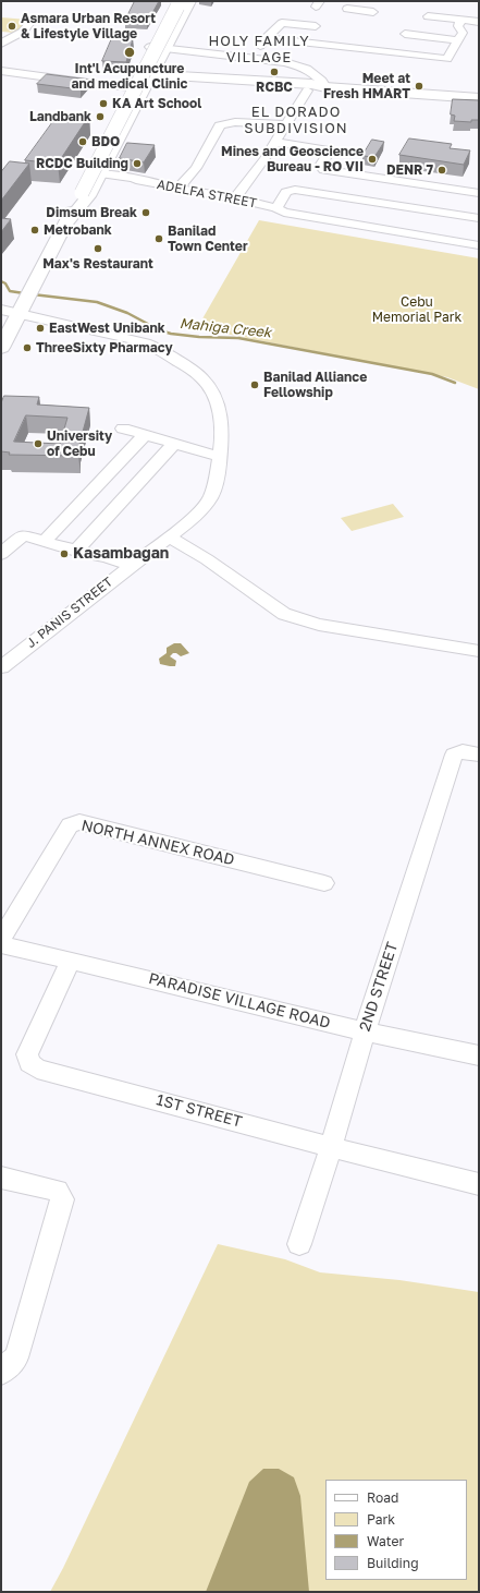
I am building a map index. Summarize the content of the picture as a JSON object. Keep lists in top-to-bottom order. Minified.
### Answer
{"streets":{"street":["ADELFA STREET","J. PANIS STREET","NORTH ANNEX ROAD","2ND STREET","PARADISE VILLAGE ROAD","1ST STREET"]},"crossings":[["2ND STREET","PARADISE VILLAGE ROAD"],["2ND STREET","1ST STREET"],["PARADISE VILLAGE ROAD","1ST STREET"]],"districts":["HOLY FAMILY VILLAGE","EL DORADO SUBDIVISION"],"water":["Mahiga Creek"],"parks":["Cebu Memorial Park"],"places":["Asmara Urban Resort & Lifestyle Village","Int'l Acupuncture and medical Clinic","RCBC","Meet at Fresh HMART","KA Art School","Landbank","BDO","Mines and Geoscience Bureau - RO VII","RCDC Building","DENR 7","Dimsum Break","Metrobank","Banilad Town Center","Max's Restaurant","EastWest Unibank","ThreeSixty Pharmacy","Banilad Alliance Fellowship","University of Cebu","Kasambagan"],"legend":["Road","Park","Water","Building"]}
